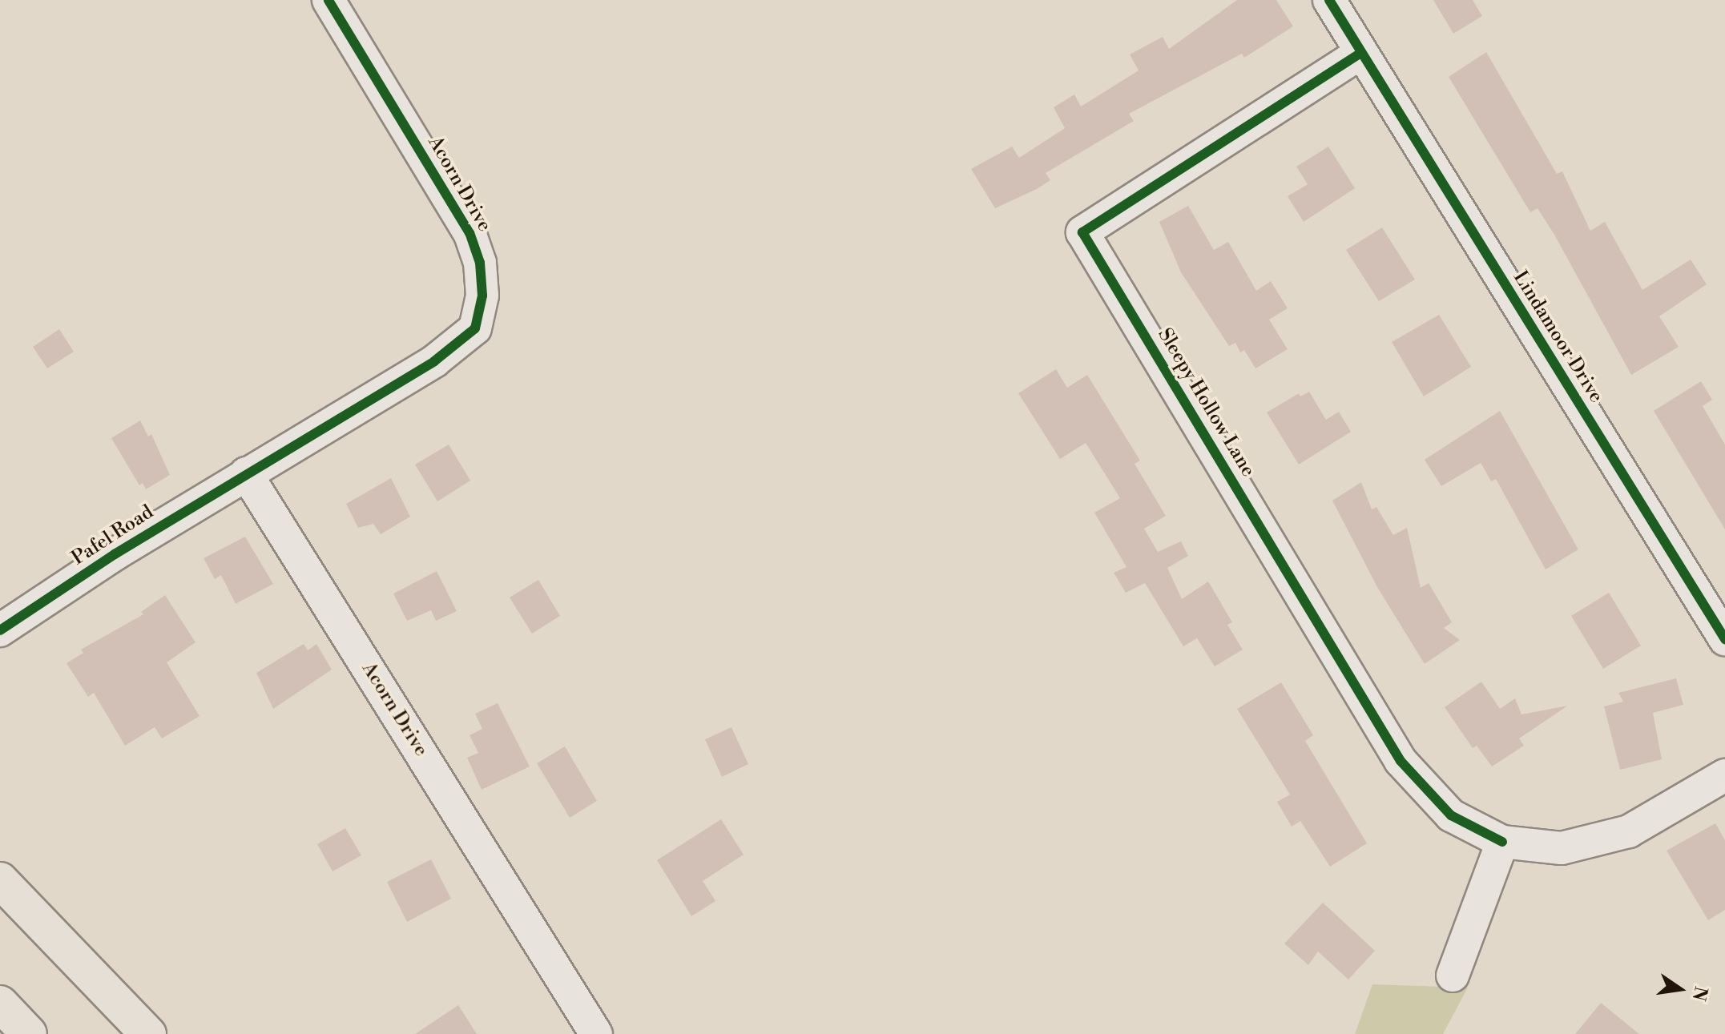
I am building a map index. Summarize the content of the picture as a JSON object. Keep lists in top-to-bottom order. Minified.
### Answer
{"streets":{"street":["Acorn Drive","Lindamoor Drive","Sleepy Hollow Lane","Pafel Road"]},"crossings":[["Acorn Drive","Pafel Road"],["Lindamoor Drive","Sleepy Hollow Lane"]],"north":"right"}
